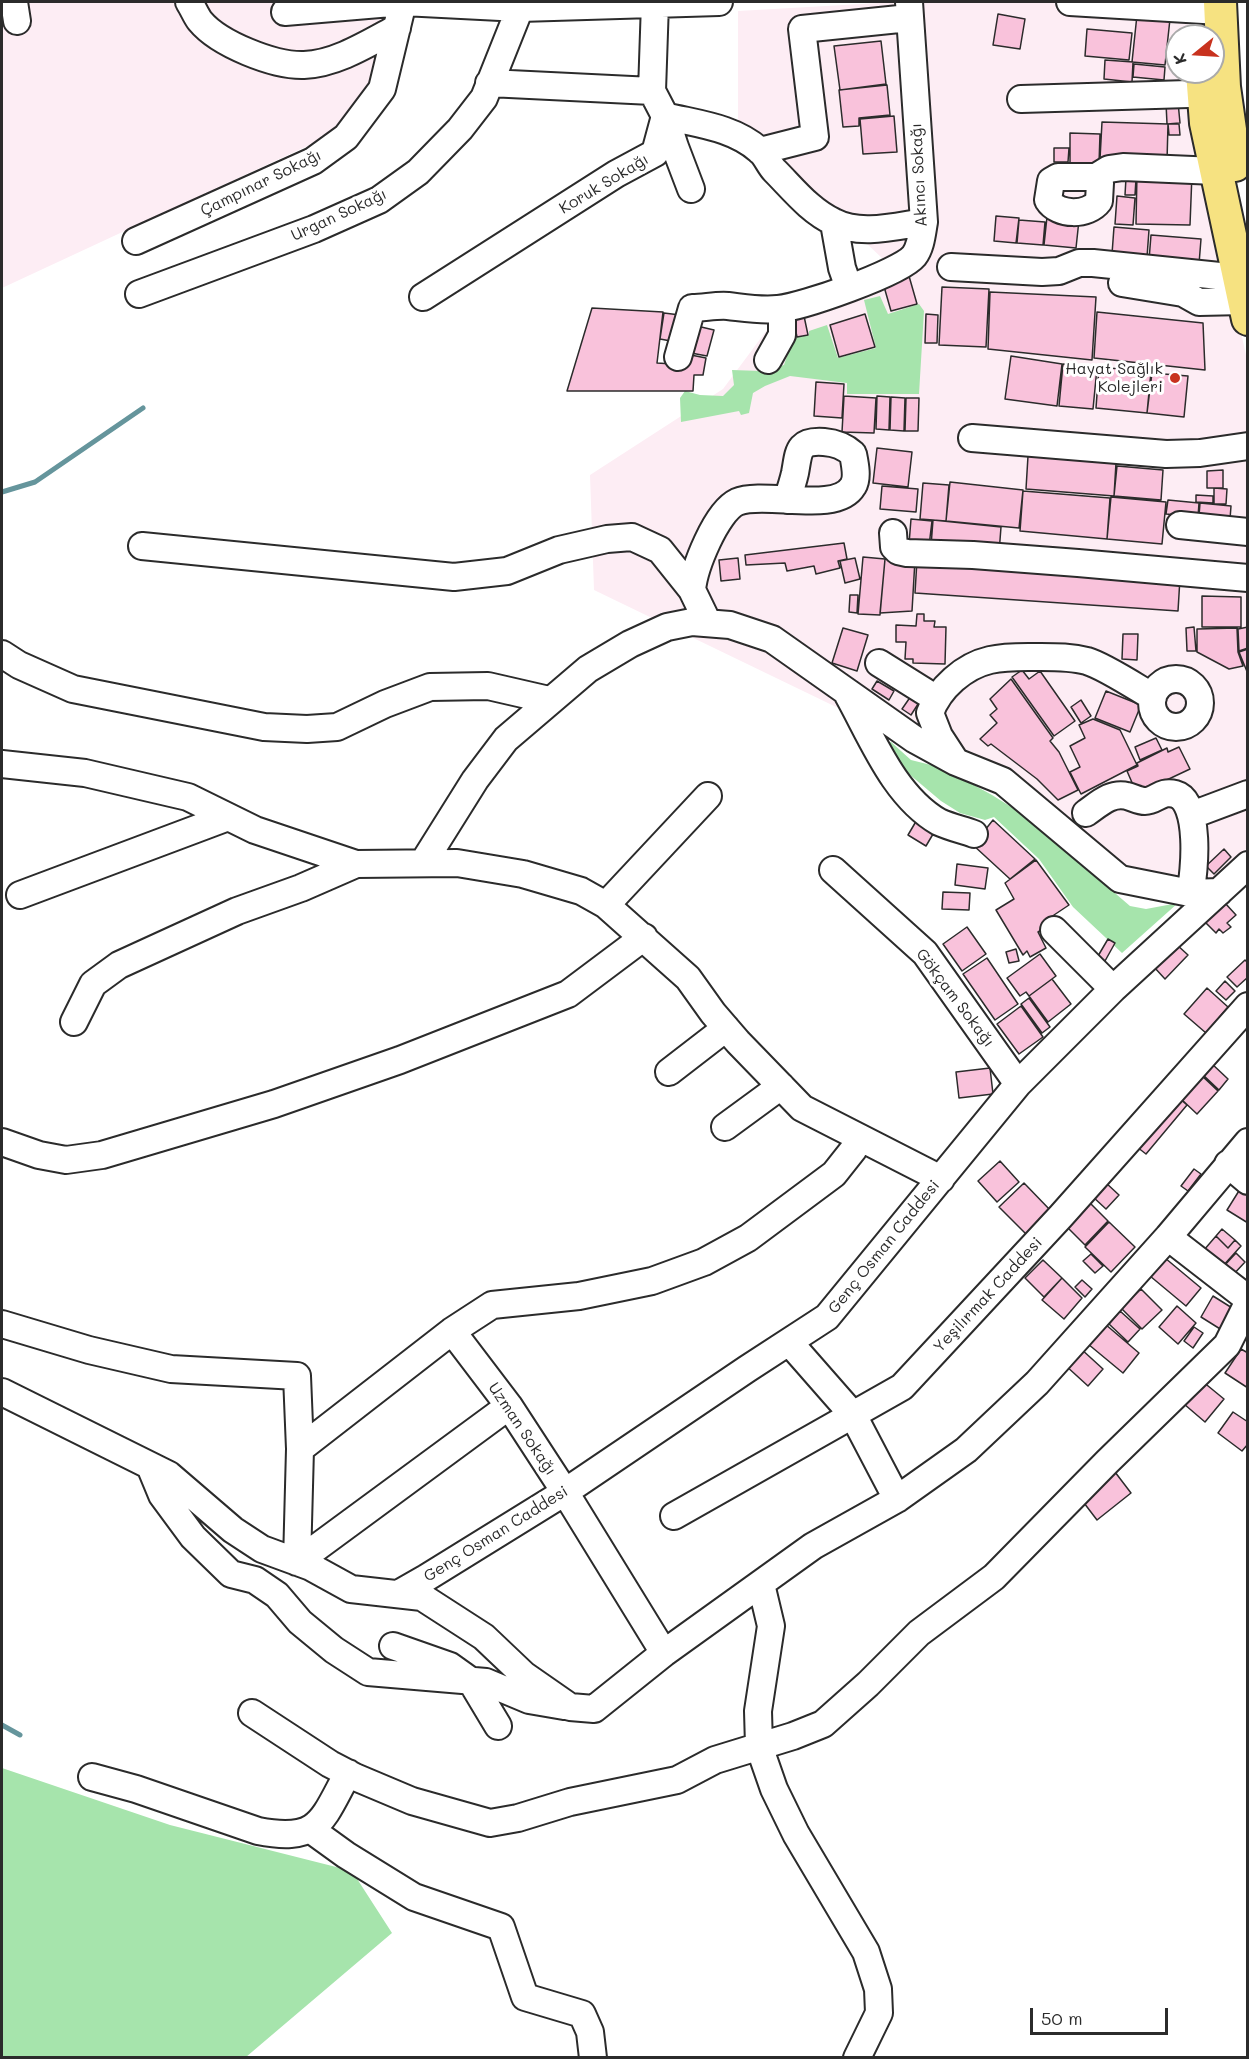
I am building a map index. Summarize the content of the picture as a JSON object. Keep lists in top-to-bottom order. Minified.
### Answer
{"streets":{"street":["Akıncı Sokağı","Çampınar Sokağı","Koruk Sokağı","Urgan Sokağı","Gökçam Sokağı","Genç Osman Caddesi","Yeşilırmak Caddesi","Uzman Sokağı"]},"crossings":[["Gökçam Sokağı","Genç Osman Caddesi"],["Genç Osman Caddesi","Uzman Sokağı"]],"places":["Hayat Sağlık Kolejleri"],"scale_bar":"50 m","north":"left"}
